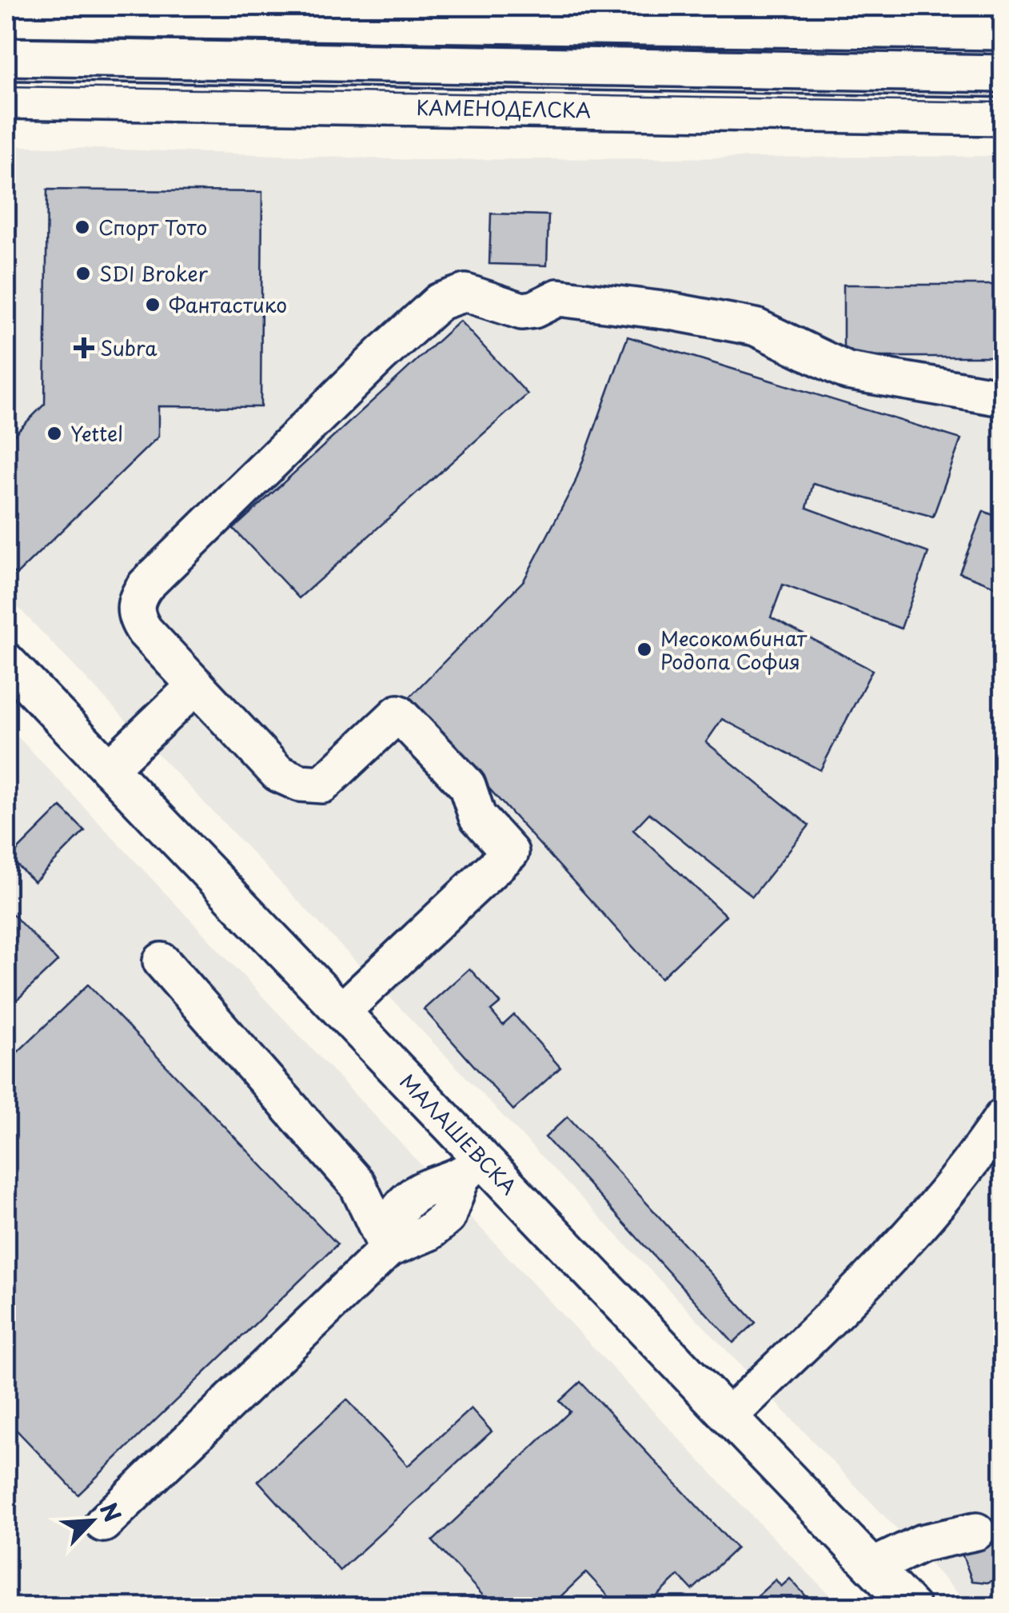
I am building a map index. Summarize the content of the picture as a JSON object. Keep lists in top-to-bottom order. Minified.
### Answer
{"streets":{"street":["КАМЕНОДЕЛСКА","МАЛАШЕВСКА"]},"places":{"other":["Спорт Тото","SDI Broker","Фантастико","Yettel","Месокомбинат Родопа София"],"health":["Subra"]},"north":"top right"}
